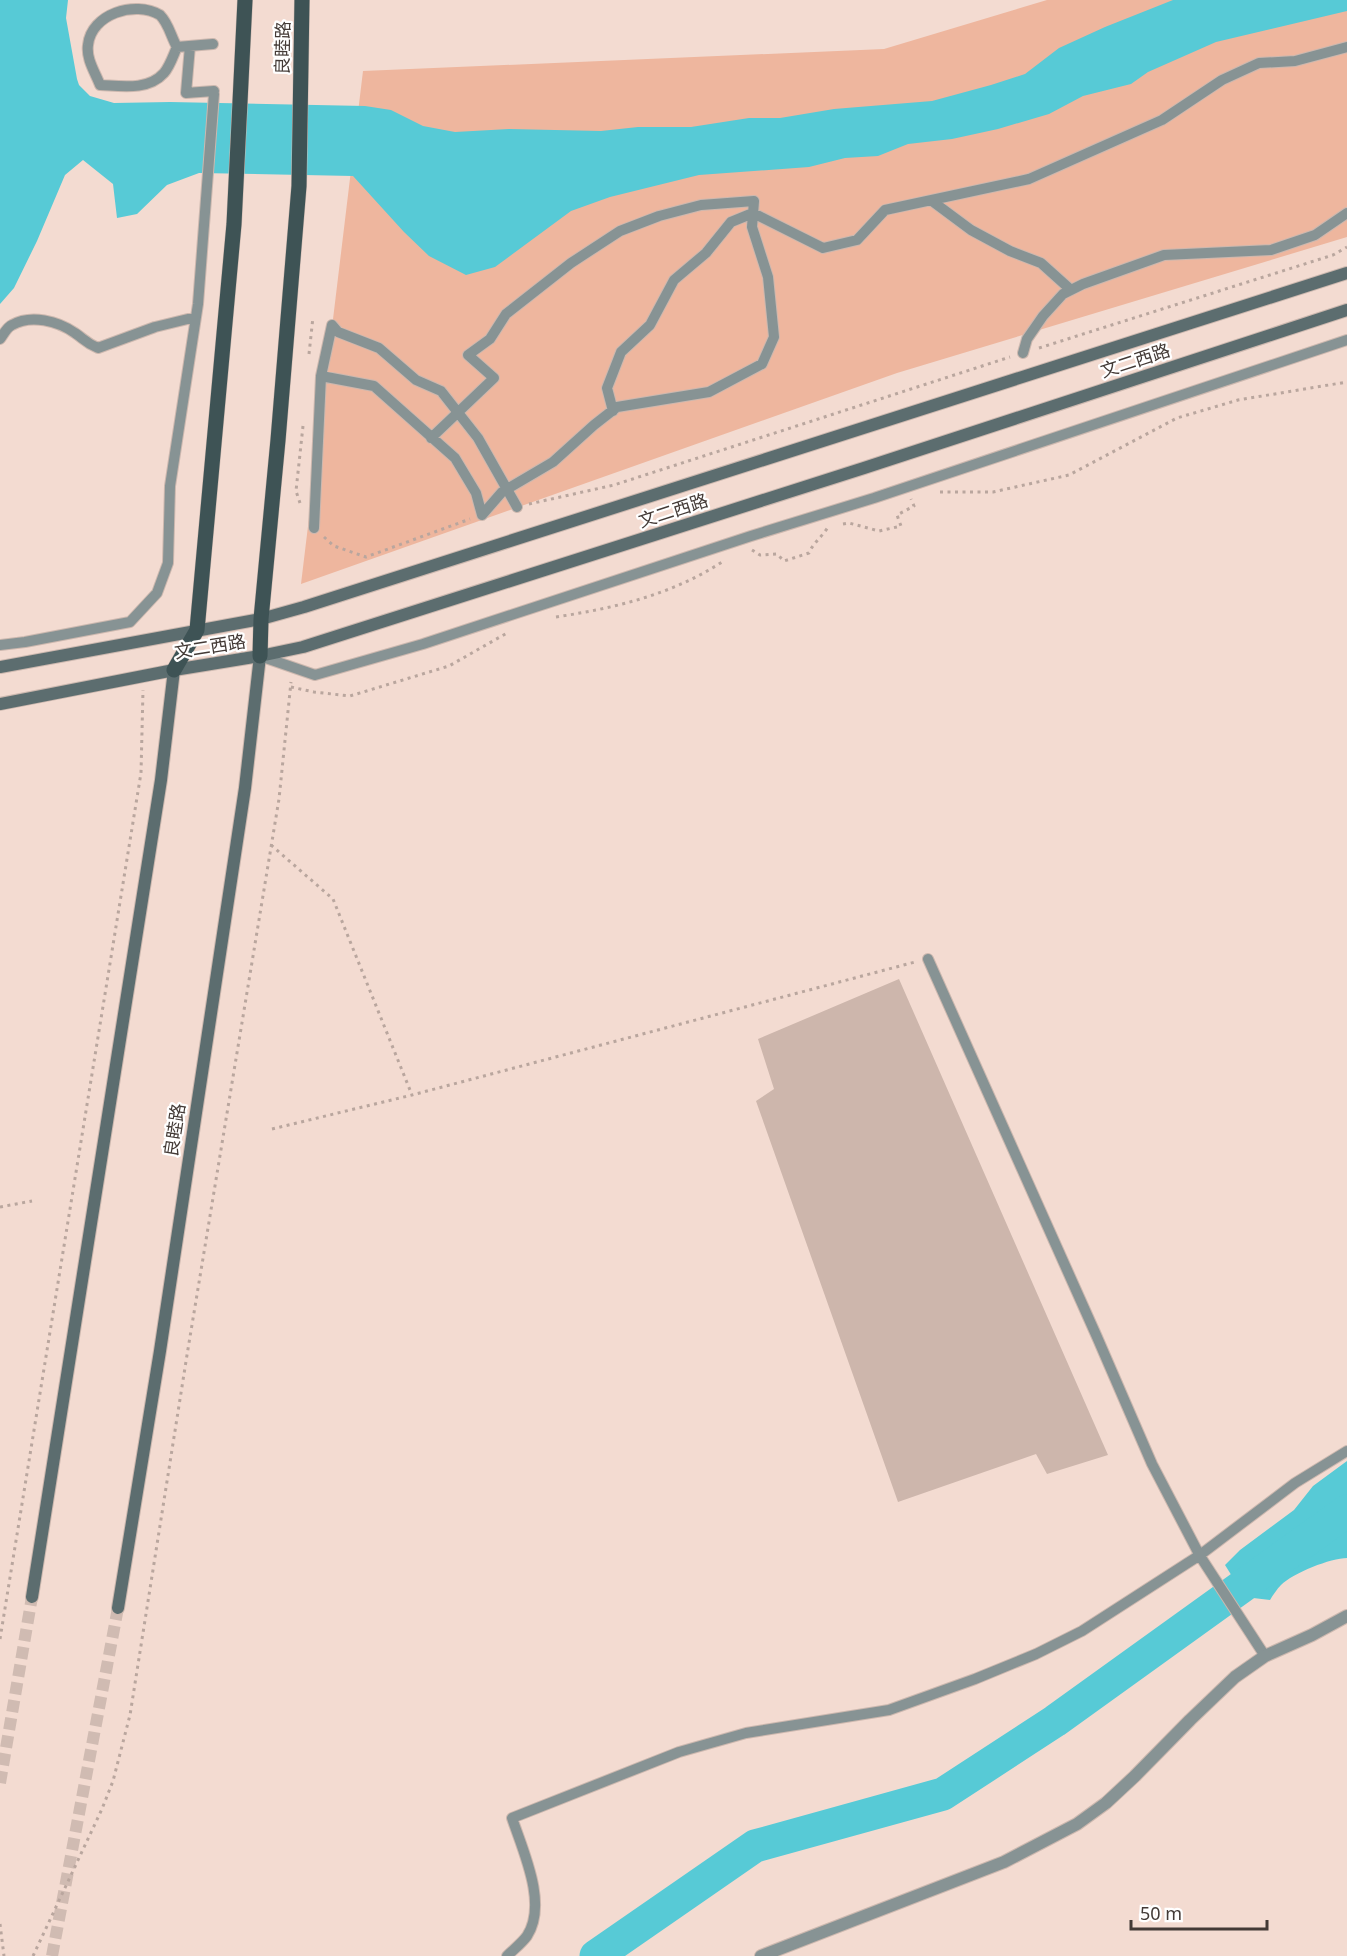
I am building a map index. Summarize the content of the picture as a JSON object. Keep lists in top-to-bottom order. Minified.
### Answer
{"streets":{"main road":["良睦路","文二西路"]},"crossings":[["良睦路","文二西路"]],"scale_bar":"50 m"}
